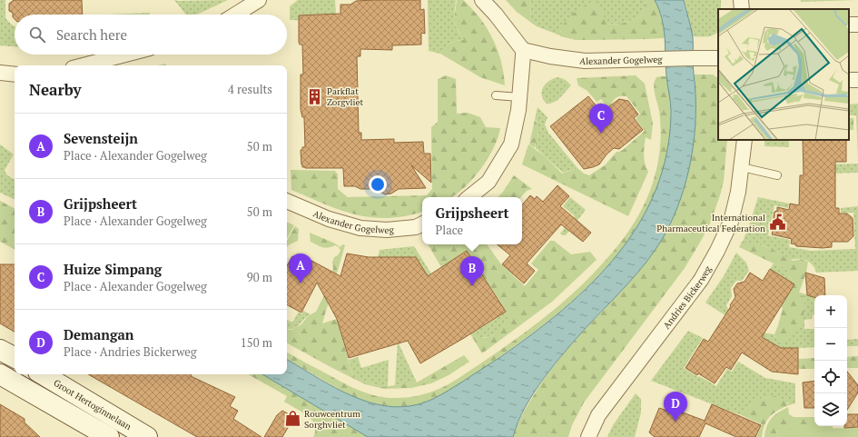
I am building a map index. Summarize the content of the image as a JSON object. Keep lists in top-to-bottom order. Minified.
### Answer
{"streets":{"main road":["Groot Hertoginnelaan"],"street":["Alexander Gogelweg","Andries Bickerweg"]},"places":{"building":["Parkflat Zorgvliet"],"public building":["International Pharmaceutical Federation"],"shop":["Rouwcentrum Sorghvliet"]},"page":{"search":"Search here","heading":["Nearby","4 results"],"pins":["C","A","B","D"],"list":[{"mark":"A","name":"Sevensteijn","note":"Place · Alexander Gogelweg","value":"50 m"},{"mark":"B","name":"Grijpsheert","note":"Place · Alexander Gogelweg","value":"50 m"},{"mark":"C","name":"Huize Simpang","note":"Place · Alexander Gogelweg","value":"90 m"},{"mark":"D","name":"Demangan","note":"Place · Andries Bickerweg","value":"150 m"}],"popup":["Grijpsheert","Place"],"map_buttons":["+","−"]}}
